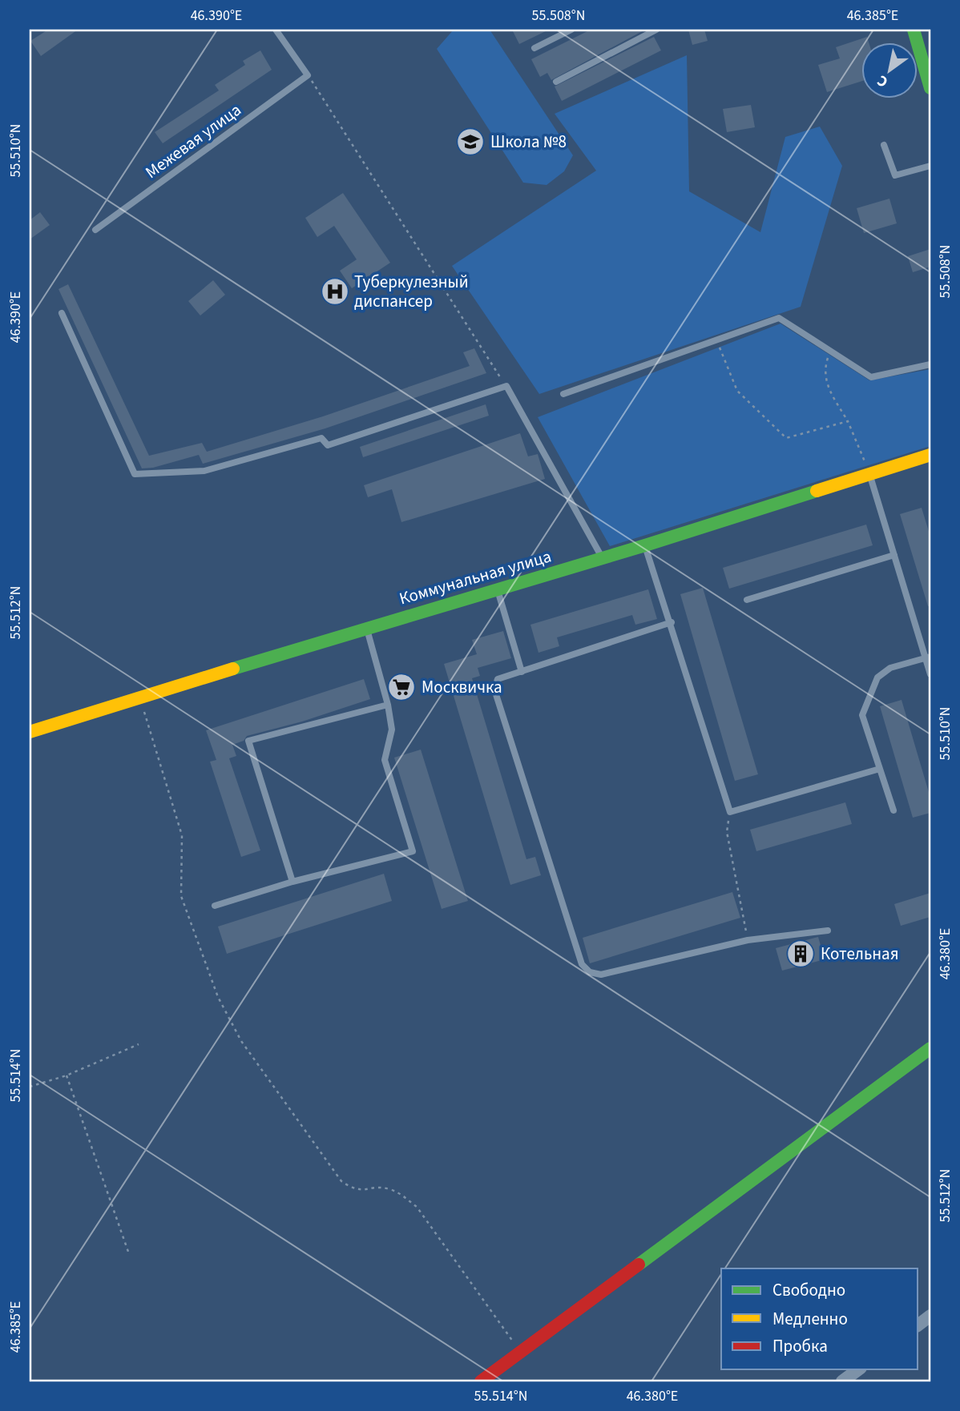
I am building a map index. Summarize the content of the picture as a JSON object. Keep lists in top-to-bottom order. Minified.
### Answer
{"streets":{"street":["Коммунальная улица"],"lane":["Межевая улица"]},"places":{"school or university":["Школа №8"],"hospital":["Туберкулезный диспансер"],"supermarket":["Москвичка"],"building":["Котельная"]},"legend":["Свободно","Медленно","Пробка"],"north":"bottom left","coordinates":["46.390°E","55.508°N","46.385°E","55.510°N","55.512°N","46.380°E","55.514°N"]}
